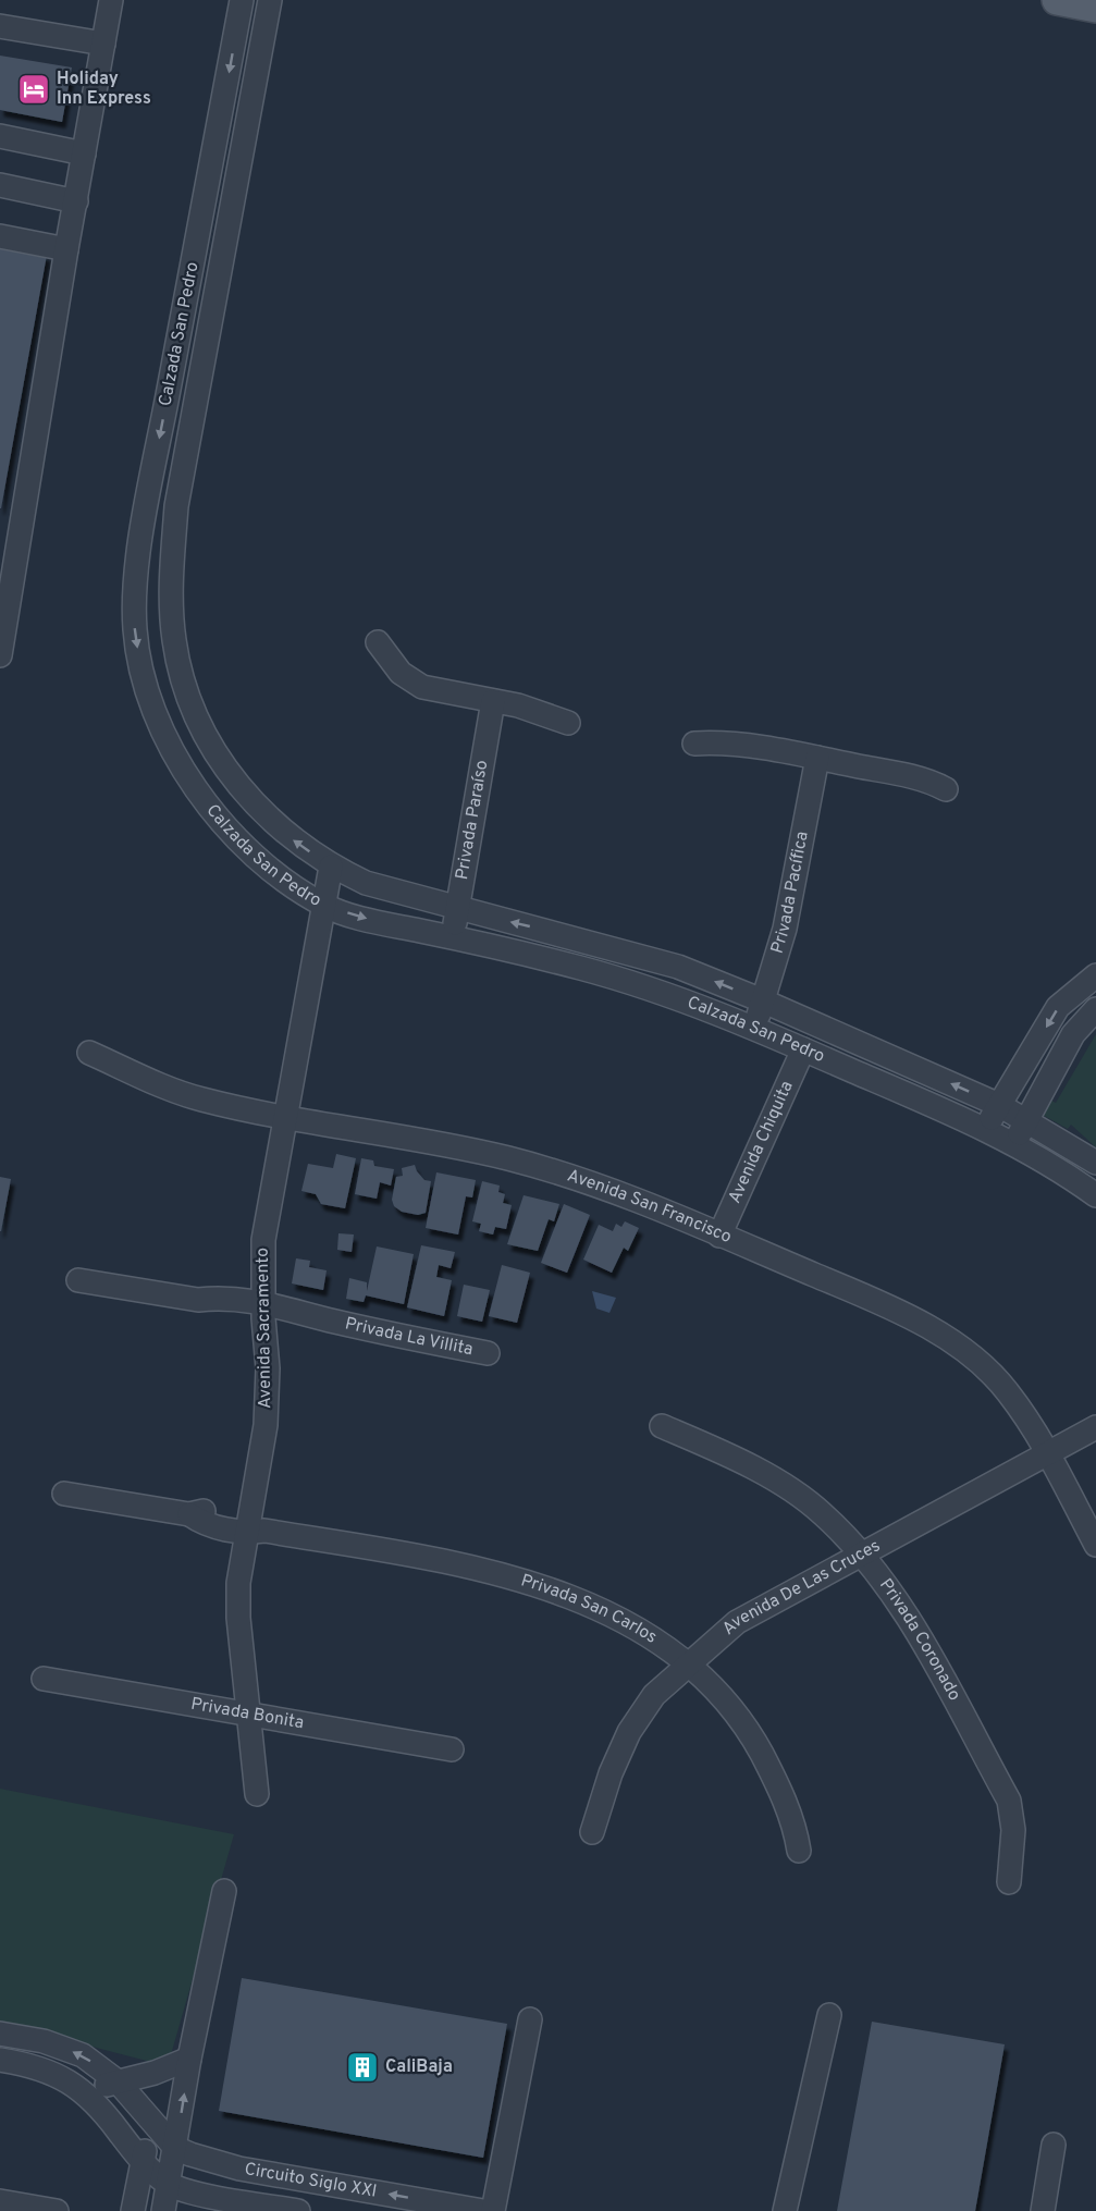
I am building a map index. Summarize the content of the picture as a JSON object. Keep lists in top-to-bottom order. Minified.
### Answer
{"streets":{"street":["Calzada San Pedro","Privada Paraíso","Privada Pacífica","Avenida Chiquita","Avenida San Francisco","Avenida Sacramento","Privada La Villita","Avenida De Las Cruces","Privada San Carlos","Privada Coronado","Privada Bonita","Circuito Siglo XXI"]},"crossings":[["Calzada San Pedro","Privada Paraíso"],["Calzada San Pedro","Privada Pacífica"],["Calzada San Pedro","Avenida Chiquita"],["Calzada San Pedro","Avenida Sacramento"],["Avenida Chiquita","Avenida San Francisco"],["Avenida San Francisco","Avenida Sacramento"],["Avenida San Francisco","Avenida De Las Cruces"],["Avenida Sacramento","Privada La Villita"],["Avenida Sacramento","Privada San Carlos"],["Avenida Sacramento","Privada Bonita"],["Avenida De Las Cruces","Privada San Carlos"],["Avenida De Las Cruces","Privada Coronado"]],"places":{"hotel":["Holiday Inn Express"],"building":["CaliBaja"]}}
